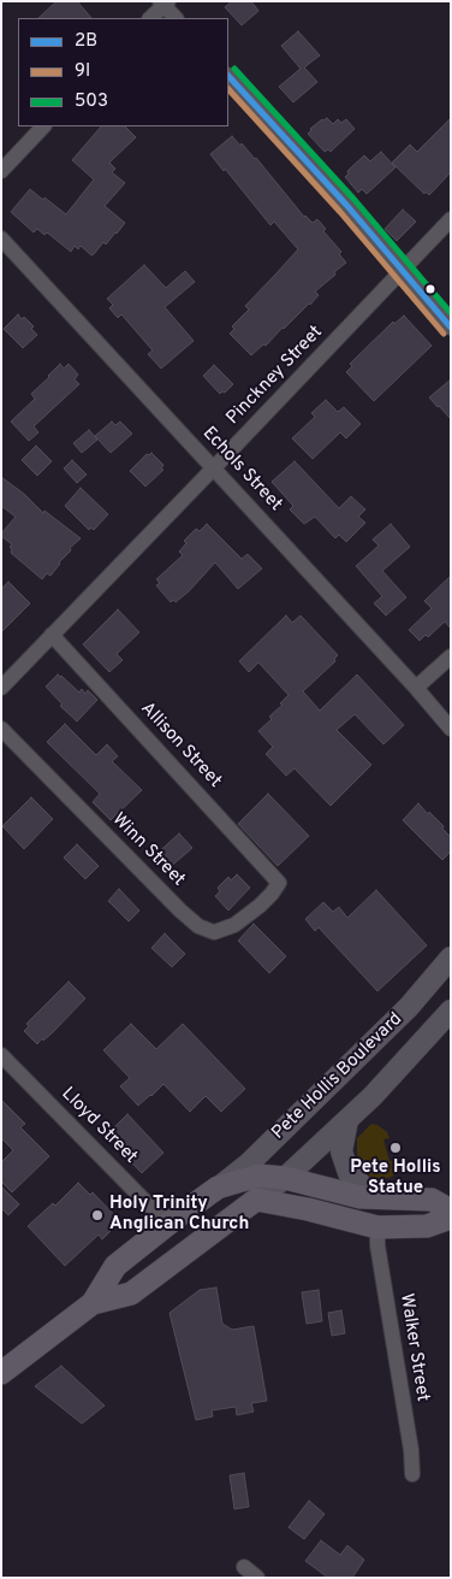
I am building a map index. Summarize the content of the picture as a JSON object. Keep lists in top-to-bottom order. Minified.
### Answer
{"streets":{"main road":["Pete Hollis Boulevard"],"street":["Pinckney Street","Echols Street","Allison Street","Winn Street","Lloyd Street","Walker Street"]},"crossings":[["Pinckney Street","Echols Street"],["Pinckney Street","Allison Street"],["Allison Street","Winn Street"]],"places":["Pete Hollis Statue","Holy Trinity Anglican Church"],"lines":["transit line 503","transit line 2B","transit line 9I"],"legend":["2B","9I","503"]}
